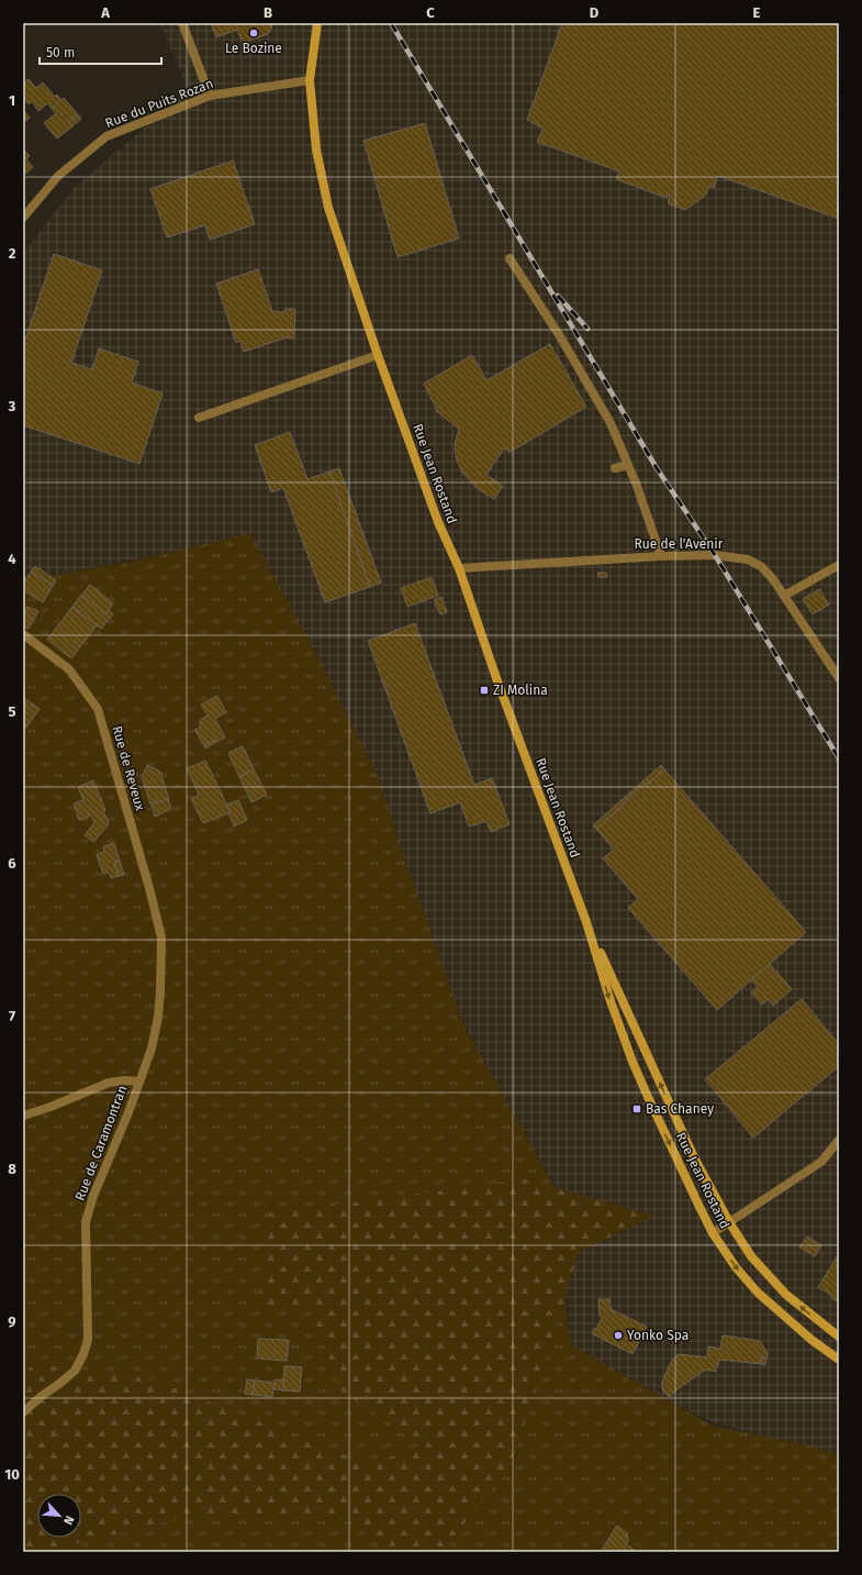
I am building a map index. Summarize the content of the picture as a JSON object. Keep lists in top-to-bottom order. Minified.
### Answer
{"streets":{"main road":["Rue Jean Rostand"],"street":["Rue du Puits Rozan","Rue de l'Avenir","Rue de Reveux","Rue de Caramontran"]},"crossings":[["Rue du Puits Rozan","Rue Jean Rostand"],["Rue Jean Rostand","Rue de l'Avenir"],["Rue de Reveux","Rue de Caramontran"]],"places":{"other":["Le Bozine","Yonko Spa"],"transit":["ZI Molina","Bas Chaney"]},"scale_bar":"50 m","north":"bottom right","grid":{"columns":["A","B","C","D","E"],"rows":["1","2","3","4","5","6","7","8","9","10"]}}
